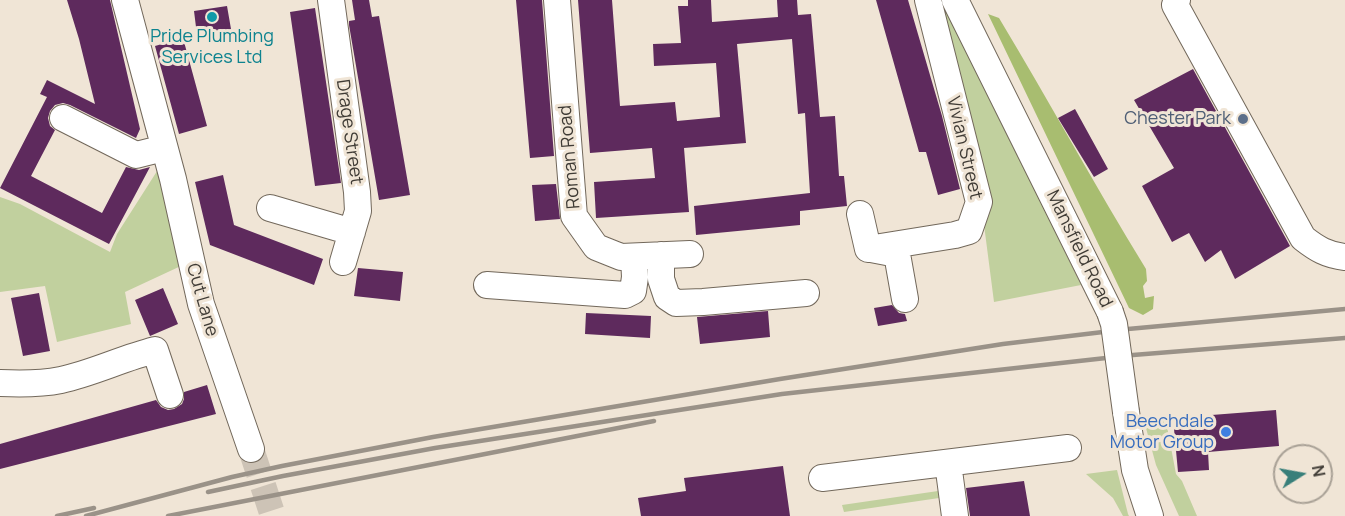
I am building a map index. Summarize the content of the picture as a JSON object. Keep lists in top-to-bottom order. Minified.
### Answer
{"streets":{"street":["Drage Street","Vivian Street","Roman Road","Mansfield Road","Cut Lane"]},"places":["Pride Plumbing Services Ltd","Chester Park","Beechdale Motor Group"],"north":"right"}
